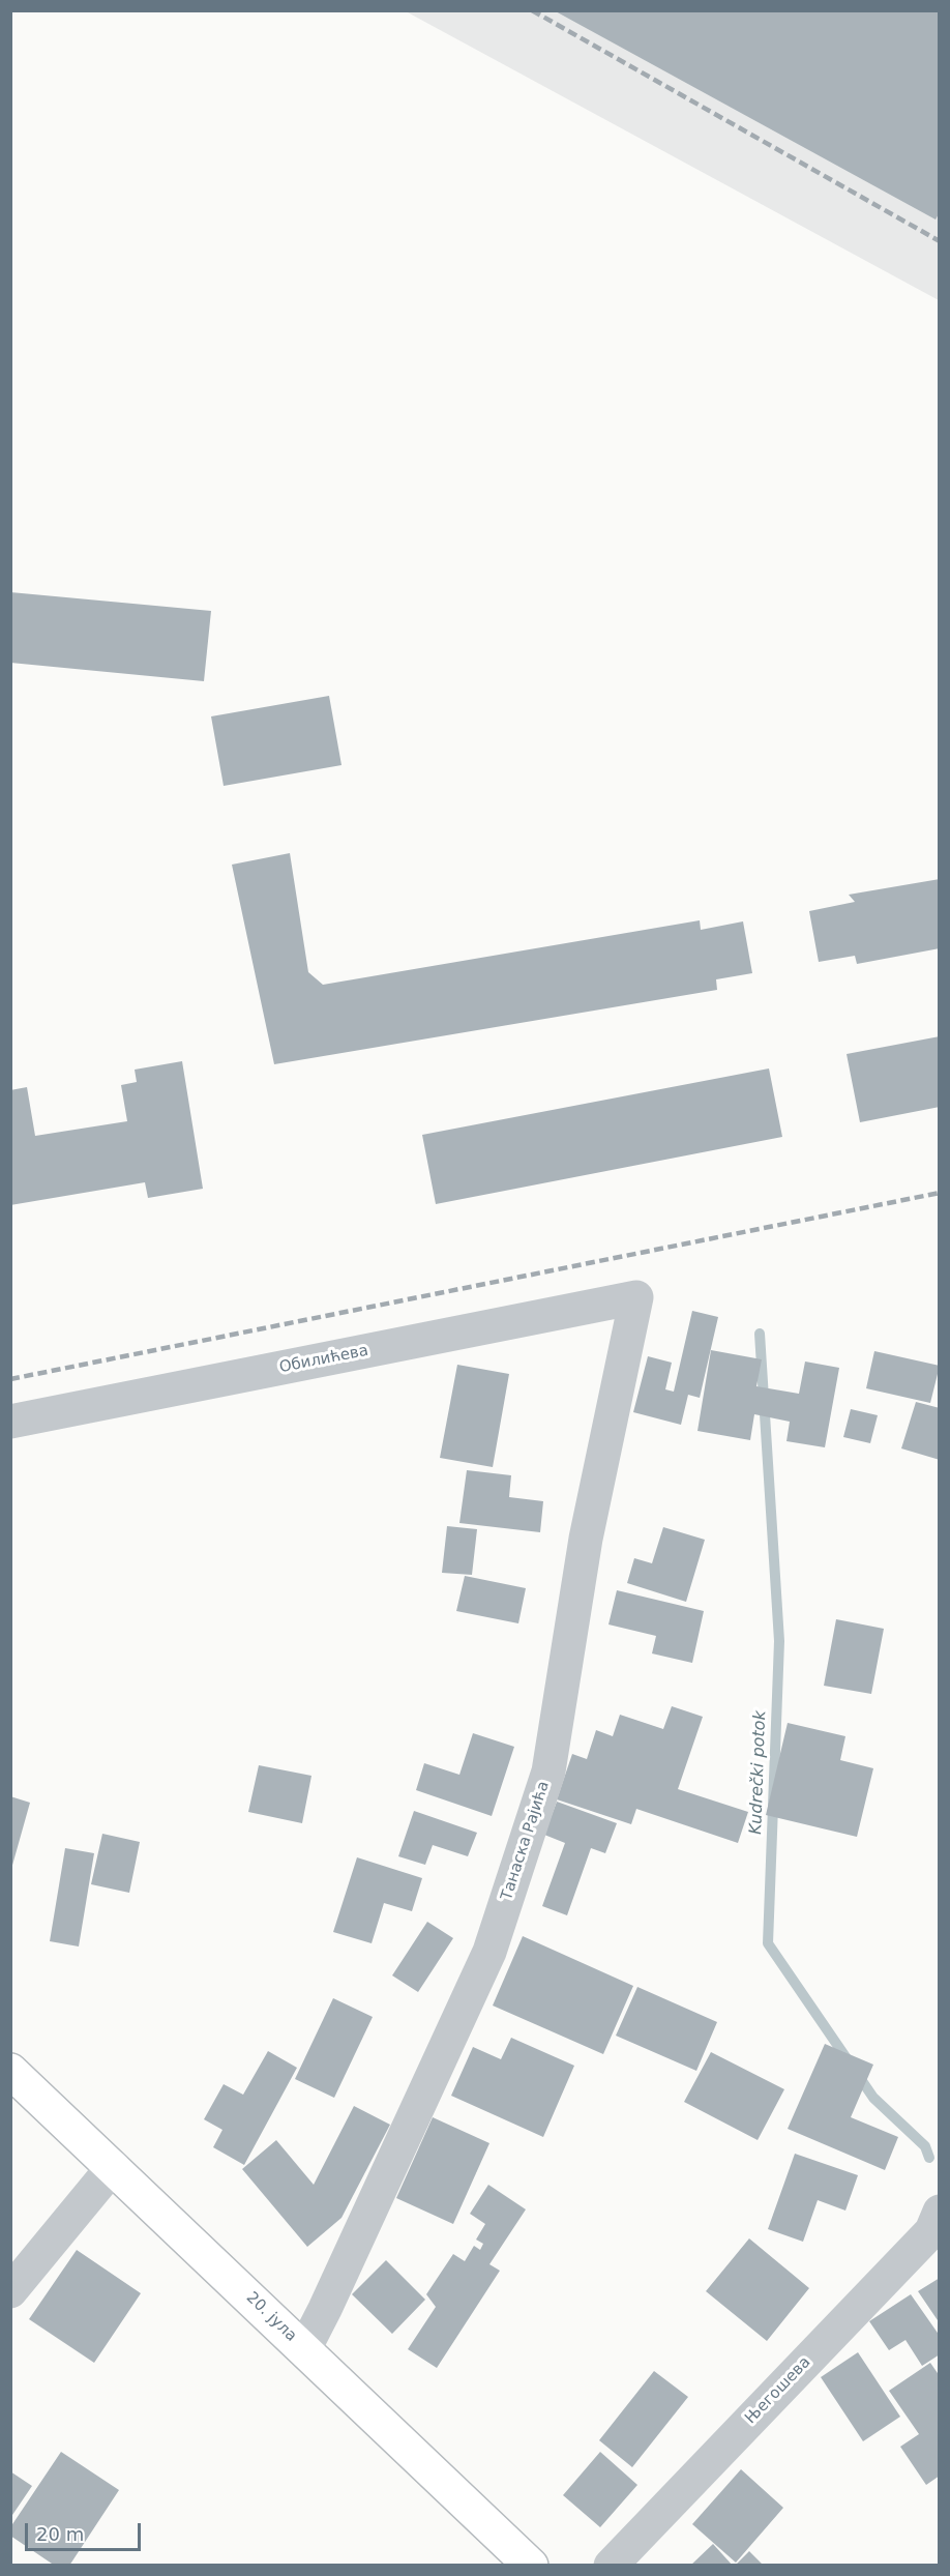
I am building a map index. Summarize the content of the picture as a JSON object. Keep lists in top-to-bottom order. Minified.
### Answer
{"streets":{"main road":["20. јула"],"street":["Обилићева","Танаска Рајића","Његошева"]},"crossings":[["Обилићева","Танаска Рајића"],["Танаска Рајића","20. јула"]],"water":["Kudrečki potok"],"scale_bar":"20 m"}
